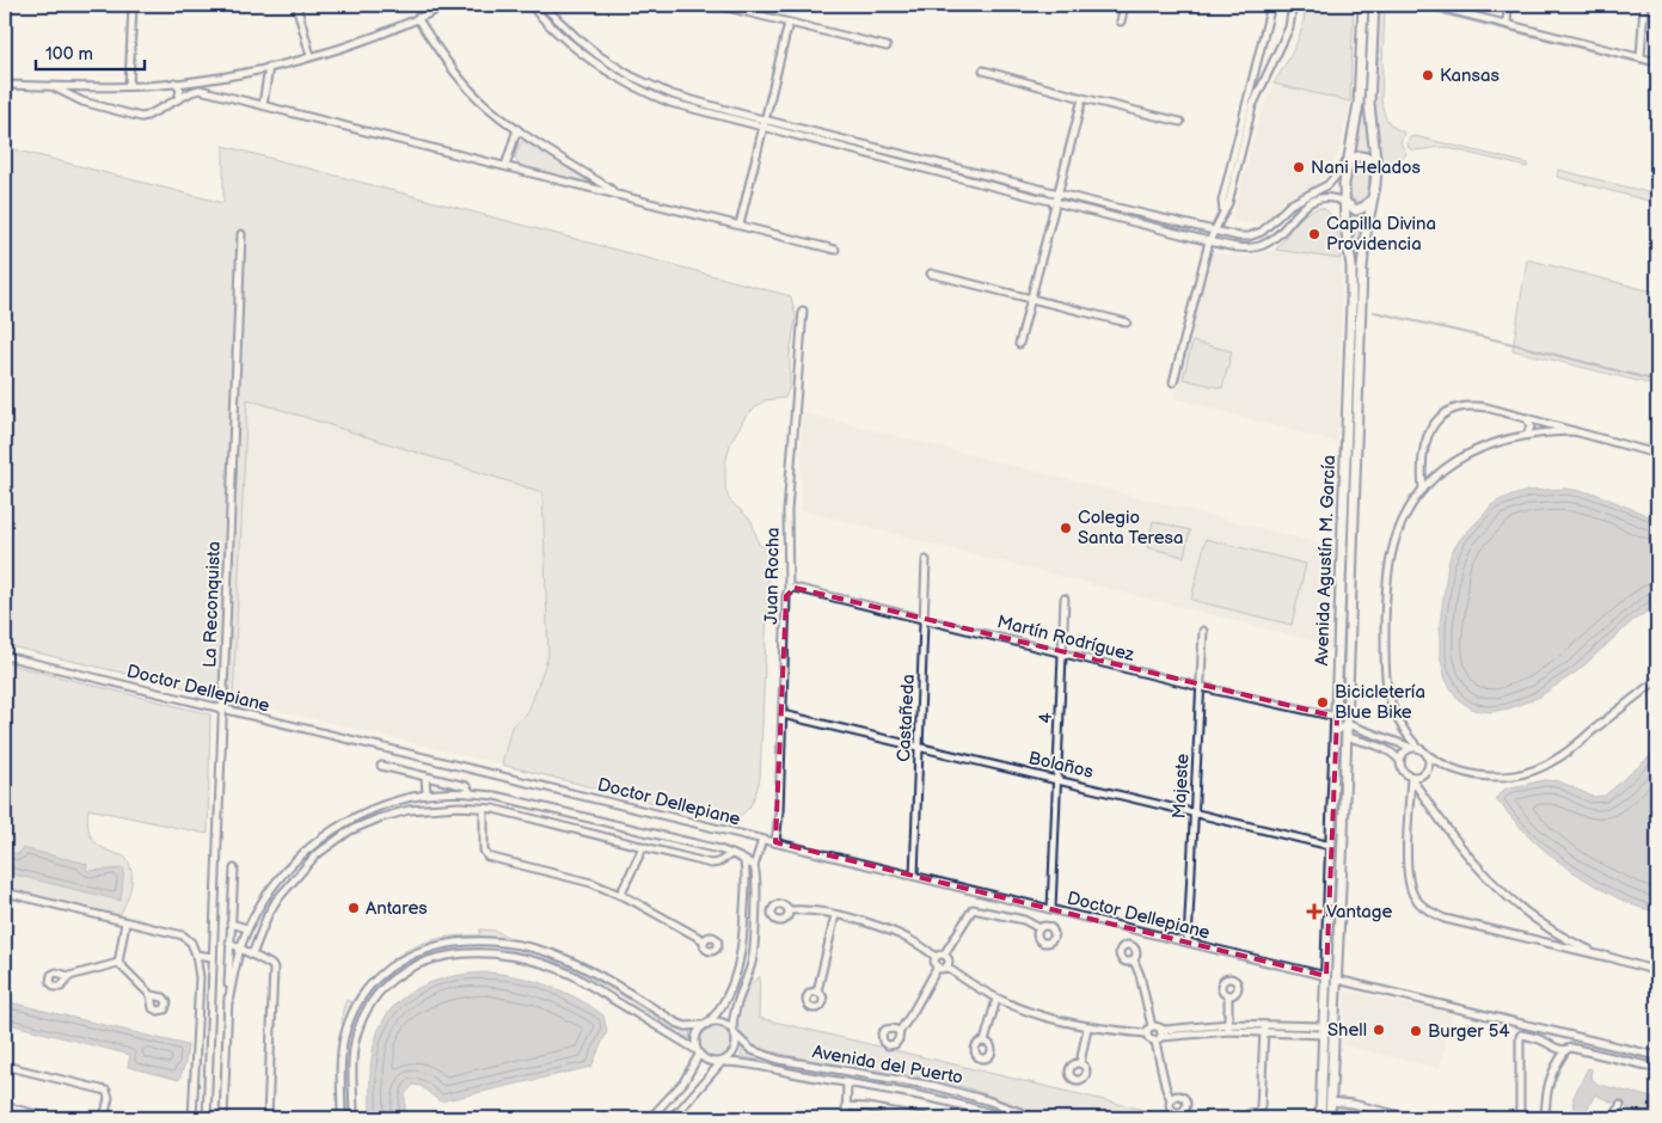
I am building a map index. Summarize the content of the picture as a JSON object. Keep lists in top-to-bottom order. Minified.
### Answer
{"streets":{"main road":["Avenida Agustín M. García"],"street":["Juan Rocha","La Reconquista","Martín Rodríguez","Doctor Dellepiane","Castañeda","4","Bolaños","Majeste","Avenida del Puerto"]},"crossings":[["Avenida Agustín M. García","Martín Rodríguez"],["Avenida Agustín M. García","Doctor Dellepiane"],["Avenida Agustín M. García","Bolaños"],["Juan Rocha","Martín Rodríguez"],["Juan Rocha","Doctor Dellepiane"],["Juan Rocha","Bolaños"],["La Reconquista","Doctor Dellepiane"],["Martín Rodríguez","Castañeda"],["Martín Rodríguez","4"],["Martín Rodríguez","Majeste"],["Doctor Dellepiane","Castañeda"],["Doctor Dellepiane","4"],["Doctor Dellepiane","Majeste"],["Castañeda","Bolaños"],["4","Bolaños"],["Bolaños","Majeste"]],"places":{"other":["Kansas","Nani Helados","Capilla Divina Providencia","Colegio Santa Teresa","Bicicletería Blue Bike","Antares","Shell","Burger 54"],"health":["Vantage"]},"scale_bar":"100 m"}
